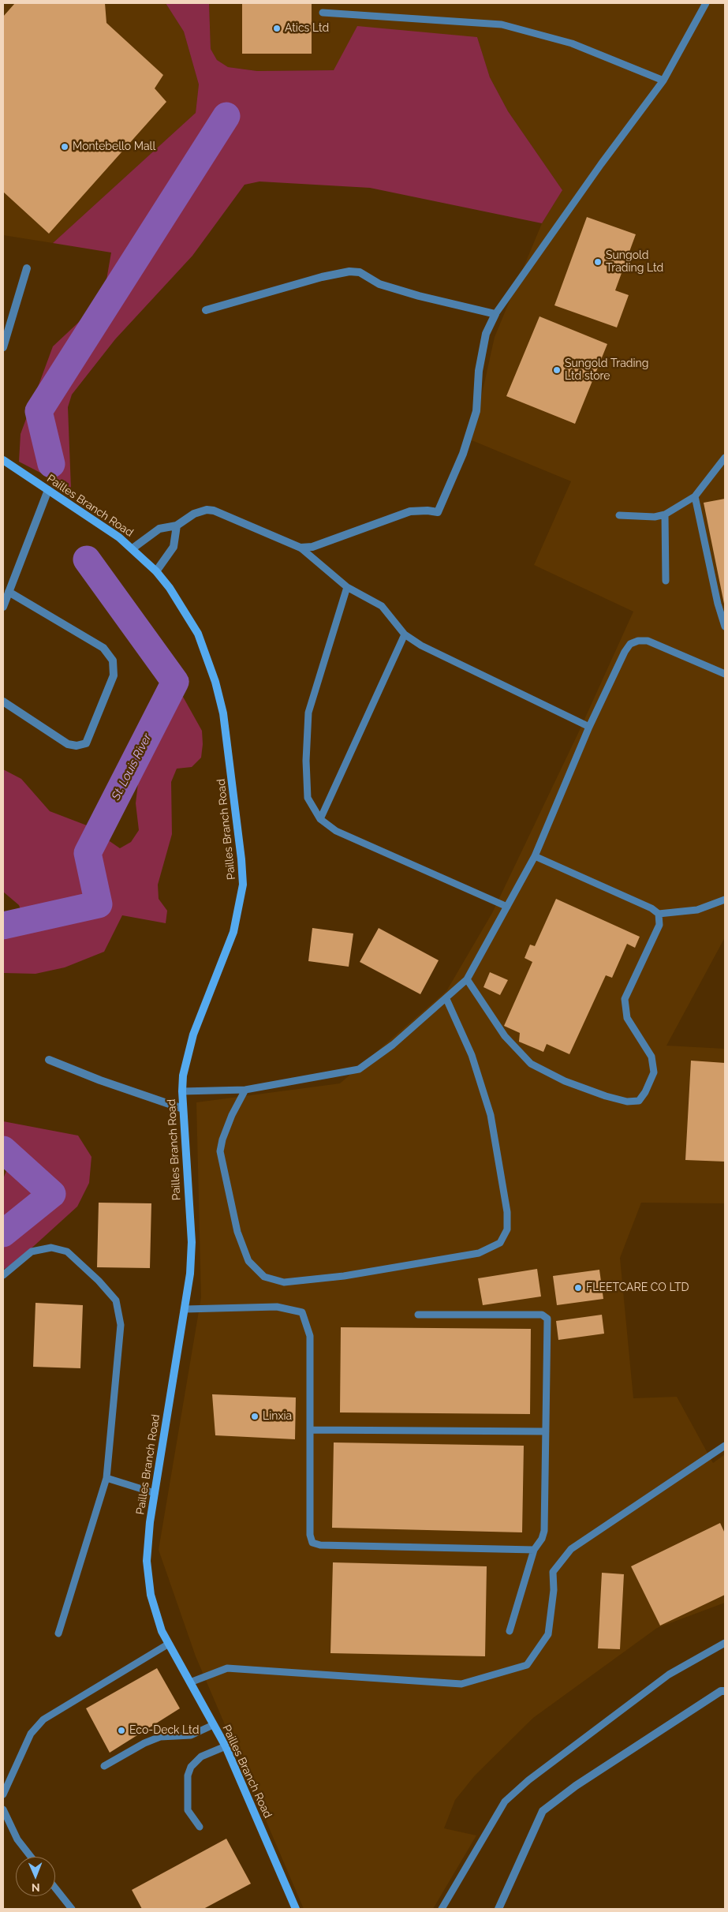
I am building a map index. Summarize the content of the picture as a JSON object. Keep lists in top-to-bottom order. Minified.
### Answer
{"streets":{"main road":["Pailles Branch Road"]},"water":["St. Louis River"],"places":["Atics Ltd","Montebello Mall","Sungold Trading Ltd","Sungold Trading Ltd store","FLEETCARE CO LTD","Linxia","Eco-Deck Ltd"],"north":"bottom"}
